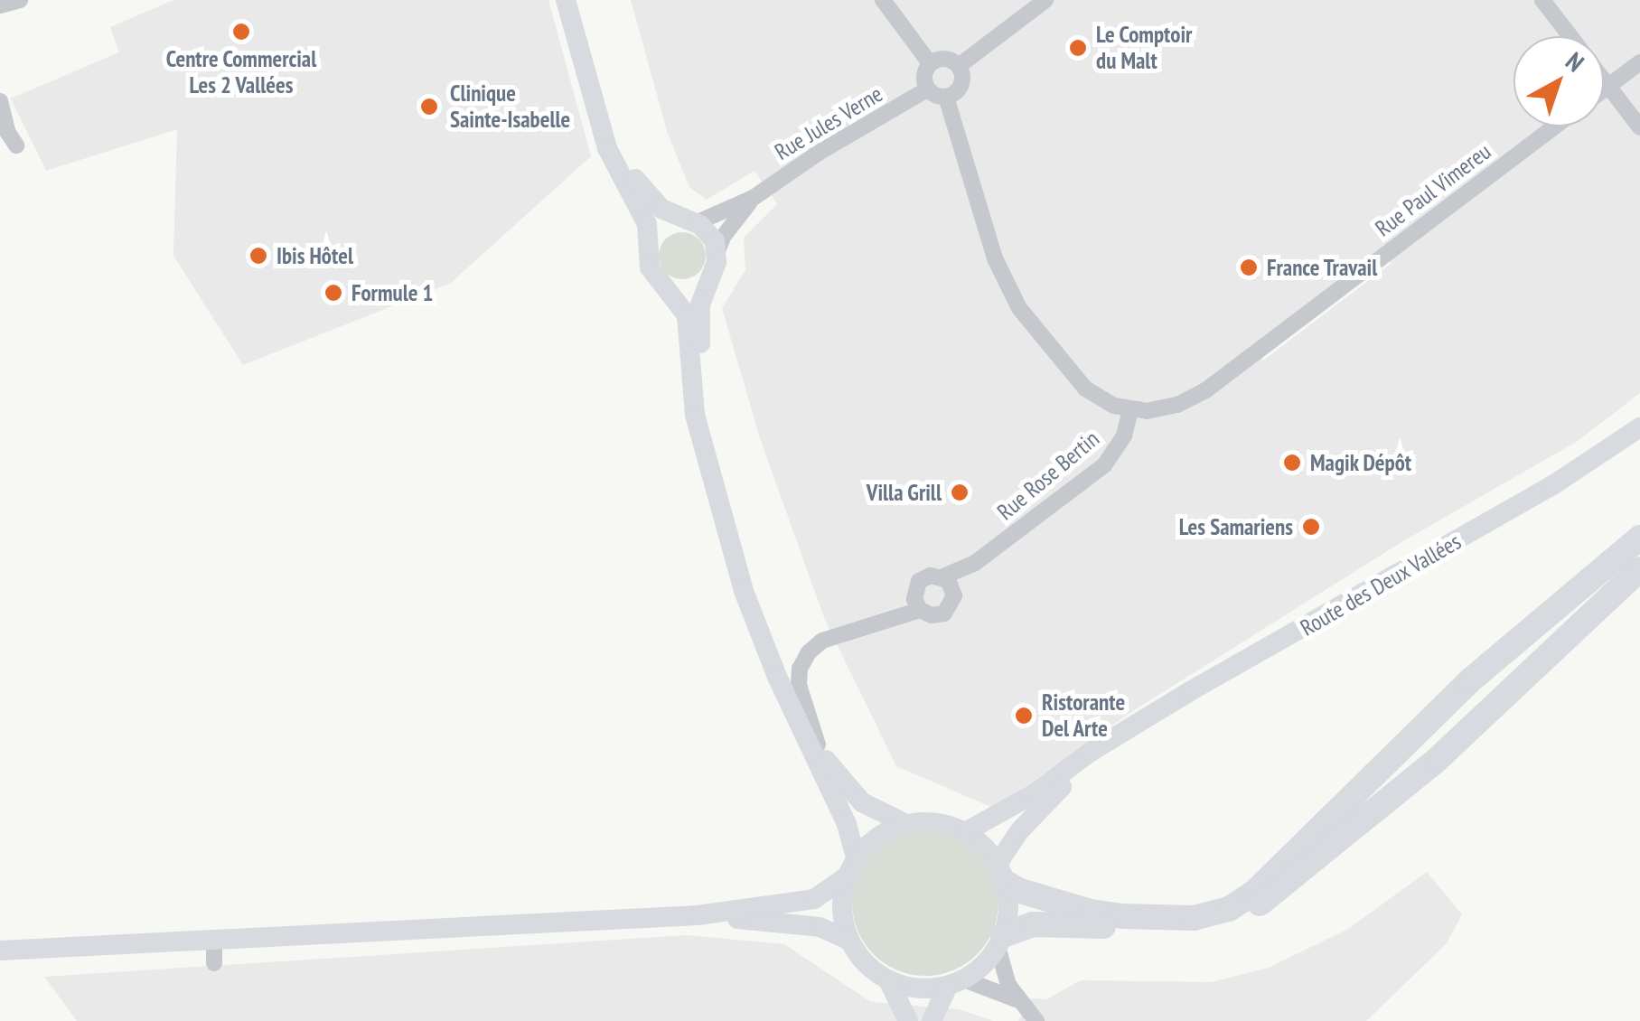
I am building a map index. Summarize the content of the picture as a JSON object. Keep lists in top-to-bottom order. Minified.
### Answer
{"streets":{"main road":["Route des Deux Vallées"],"street":["Rue Jules Verne","Rue Paul Vimereu","Rue Rose Bertin"]},"crossings":[["Rue Paul Vimereu","Rue Rose Bertin"]],"places":["Centre Commercial Les 2 Vallées","Le Comptoir du Malt","Clinique Sainte-Isabelle","Ibis Hôtel","France Travail","Formule 1","Magik Dépôt","Villa Grill","Les Samariens","Ristorante Del Arte"],"north":"top right"}
